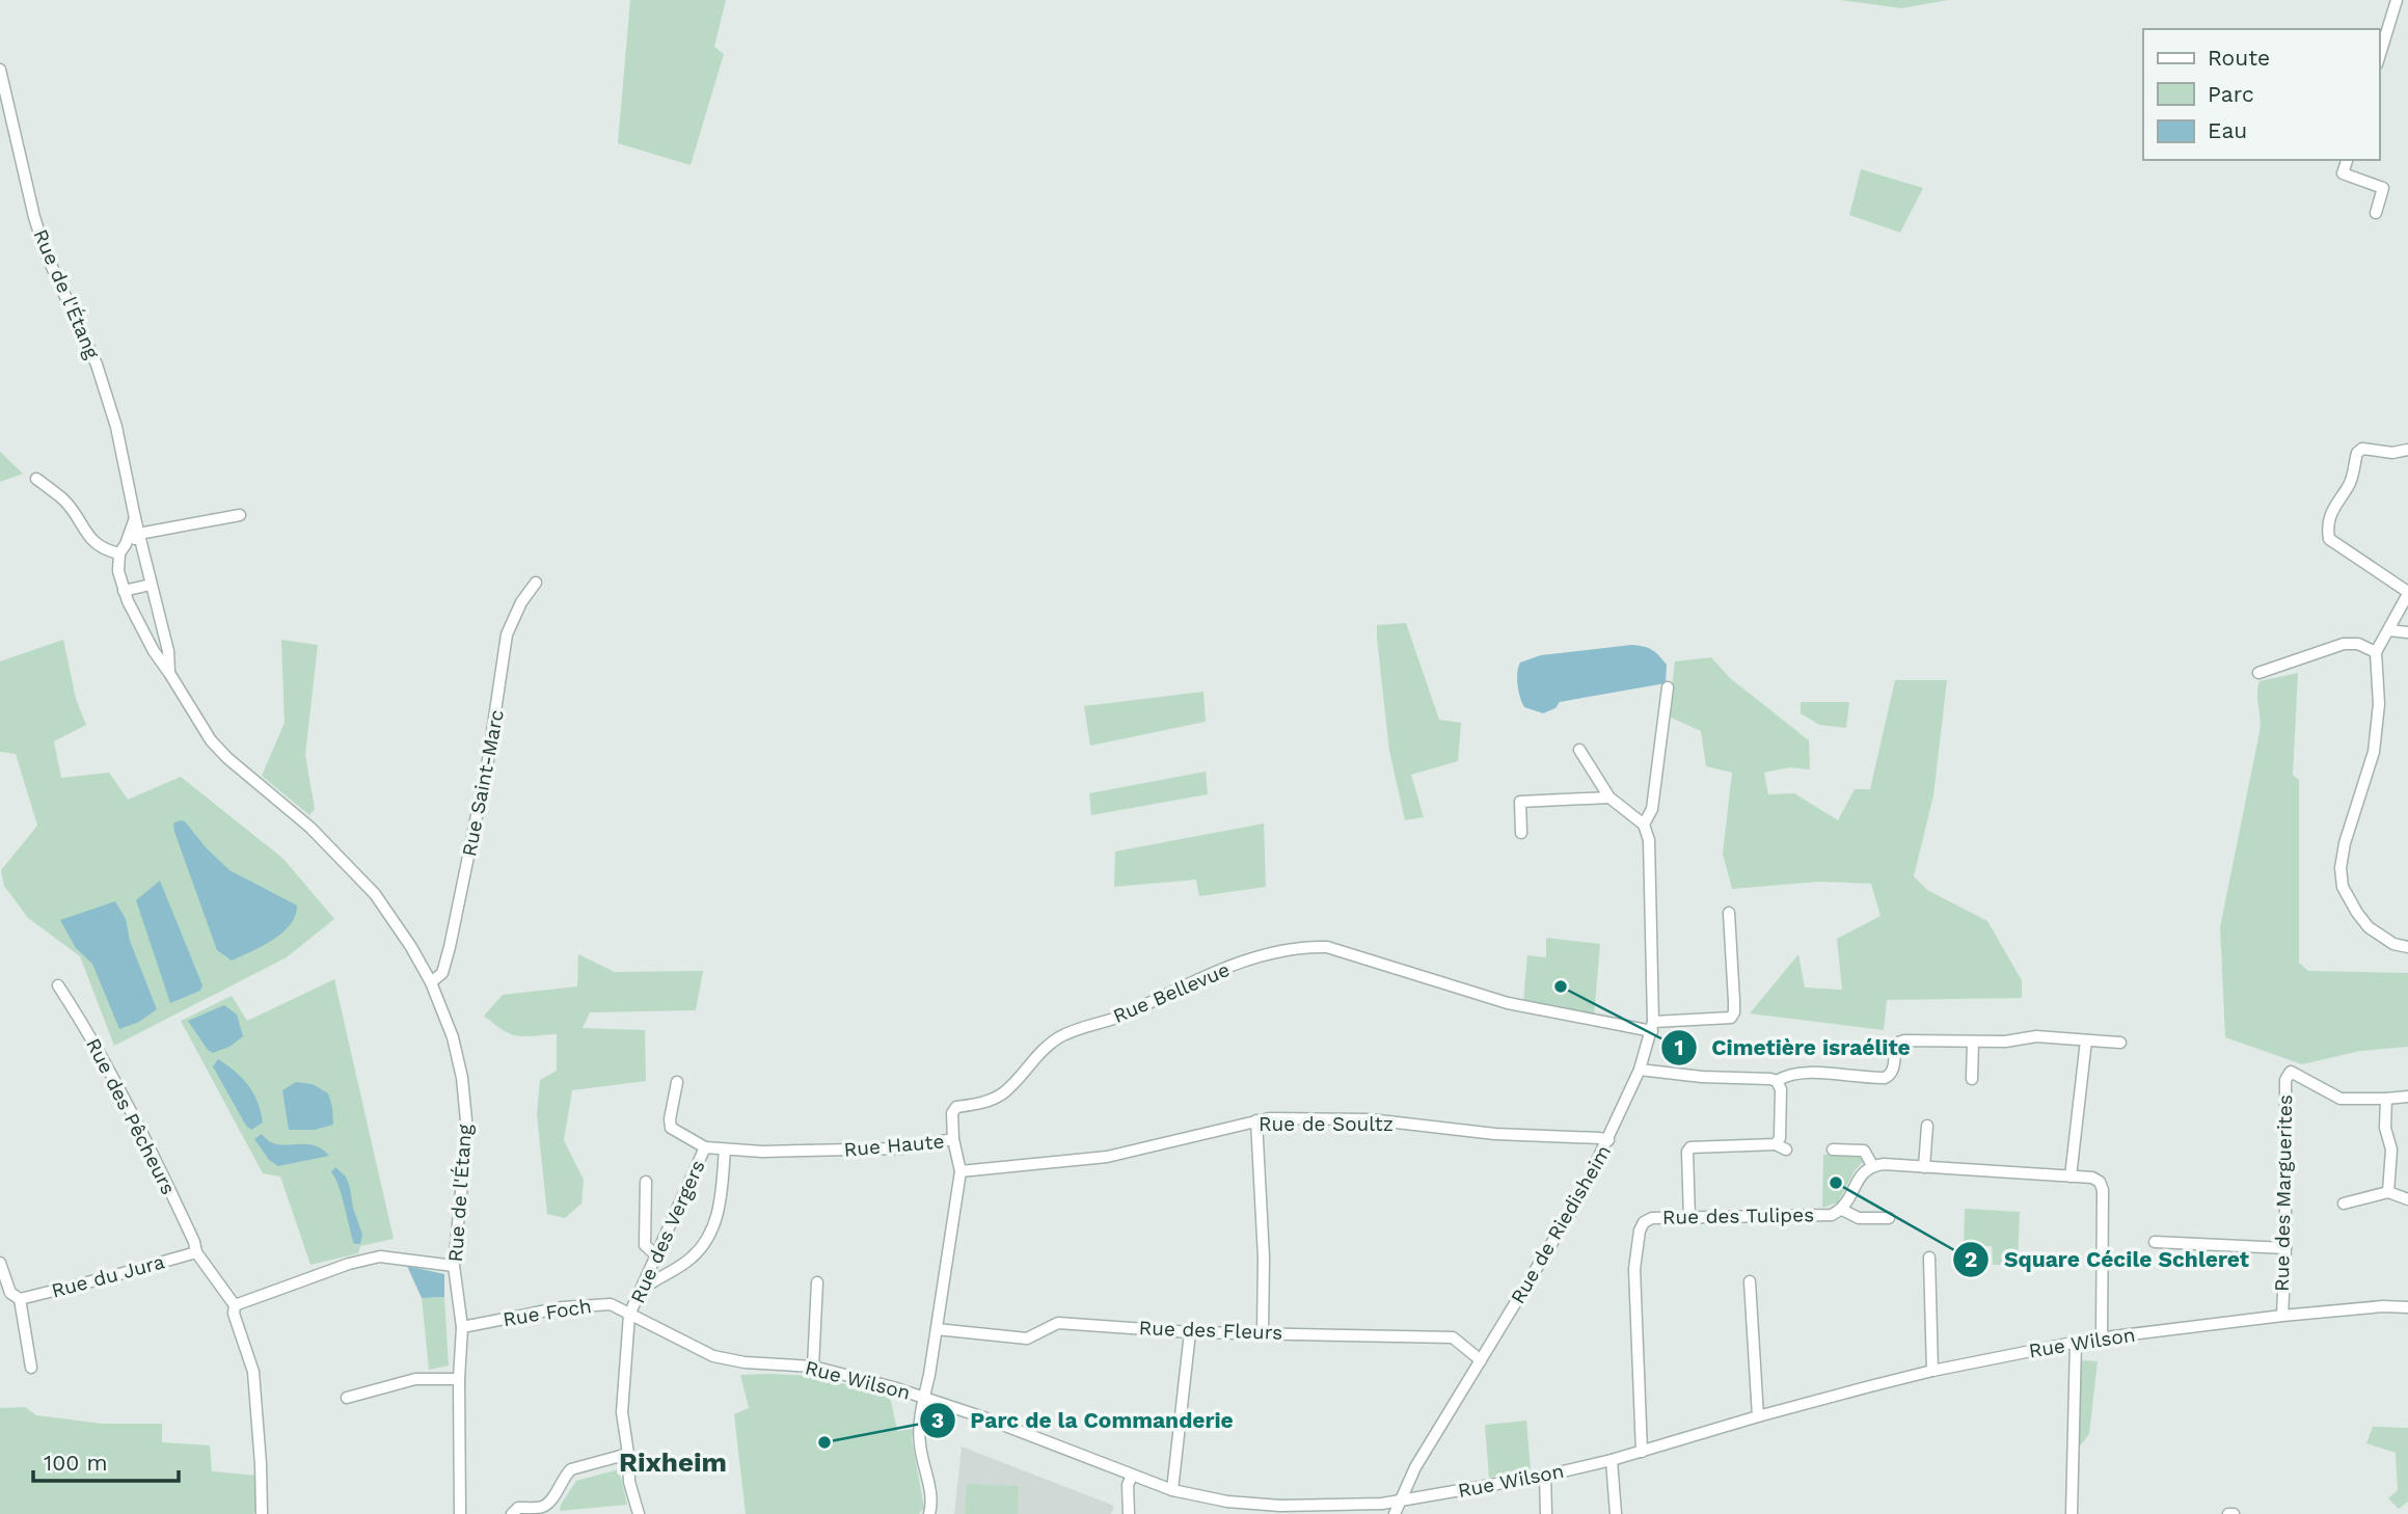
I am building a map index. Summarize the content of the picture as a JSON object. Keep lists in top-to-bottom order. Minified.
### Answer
{"streets":{"street":["Rue de l'Étang","Rue Saint-Marc","Rue Bellevue","Rue des Pêcheurs","Rue de Soultz","Rue Haute","Rue des Marguerites","Rue des Tulipes","Rue de Riedisheim","Rue des Vergers","Rue du Jura","Rue Foch","Rue des Fleurs","Rue Wilson"]},"crossings":[["Rue de l'Étang","Rue Saint-Marc"],["Rue de l'Étang","Rue Foch"],["Rue Bellevue","Rue Haute"],["Rue Bellevue","Rue de Riedisheim"],["Rue des Pêcheurs","Rue du Jura"],["Rue de Soultz","Rue Haute"],["Rue de Soultz","Rue de Riedisheim"],["Rue Haute","Rue des Vergers"],["Rue Haute","Rue des Fleurs"],["Rue Haute","Rue Wilson"],["Rue des Marguerites","Rue Wilson"],["Rue des Tulipes","Rue Wilson"],["Rue de Riedisheim","Rue des Fleurs"],["Rue de Riedisheim","Rue Wilson"],["Rue des Vergers","Rue Foch"],["Rue des Vergers","Rue Wilson"],["Rue Foch","Rue Wilson"]],"districts":["Rixheim"],"places":["Cimetière israélite","Square Cécile Schleret","Parc de la Commanderie"],"legend":["Route","Parc","Eau"],"scale_bar":"100 m"}
